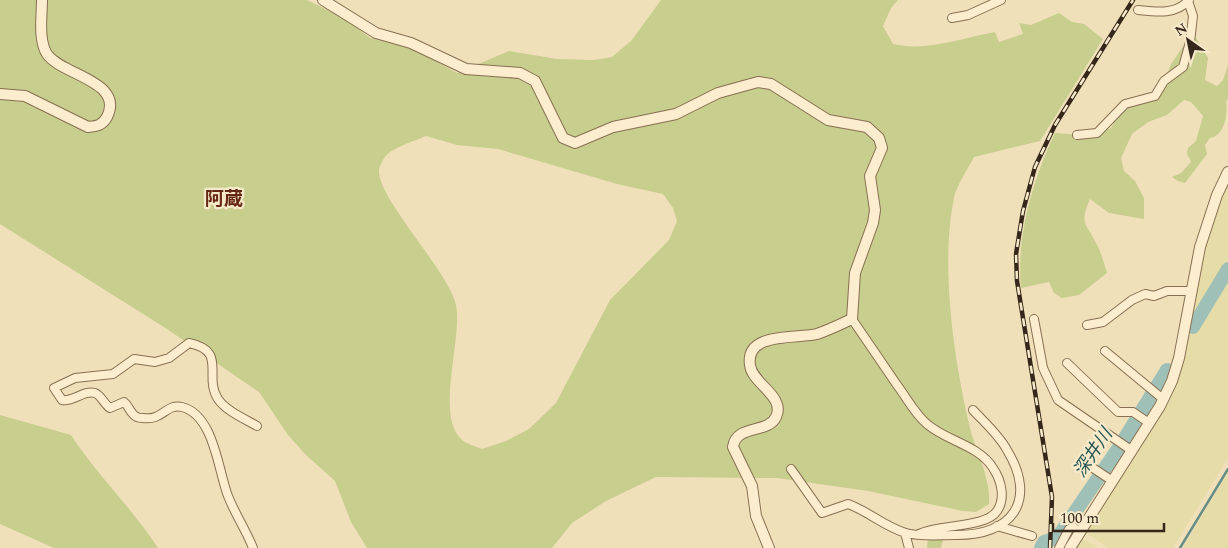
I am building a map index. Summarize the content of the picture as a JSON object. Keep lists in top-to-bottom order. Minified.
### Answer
{"districts":["阿蔵"],"water":["深井川"],"scale_bar":"100 m","north":"top left"}
